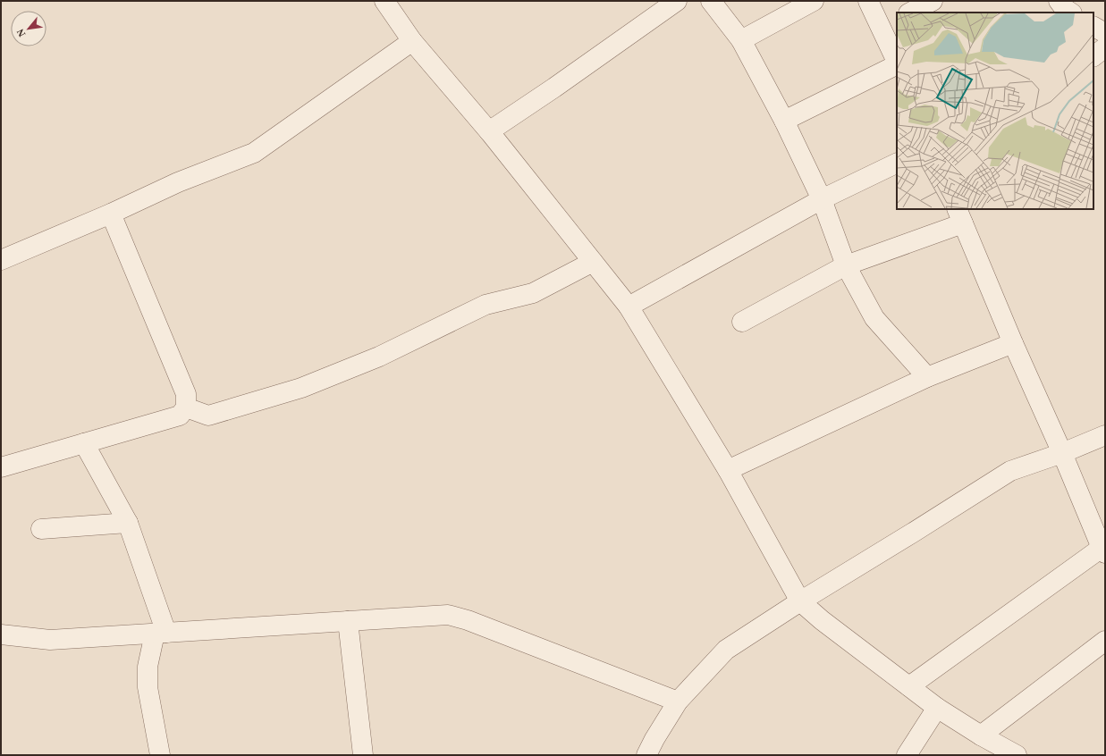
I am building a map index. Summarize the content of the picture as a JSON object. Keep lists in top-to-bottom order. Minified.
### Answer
{"north":"bottom left"}
